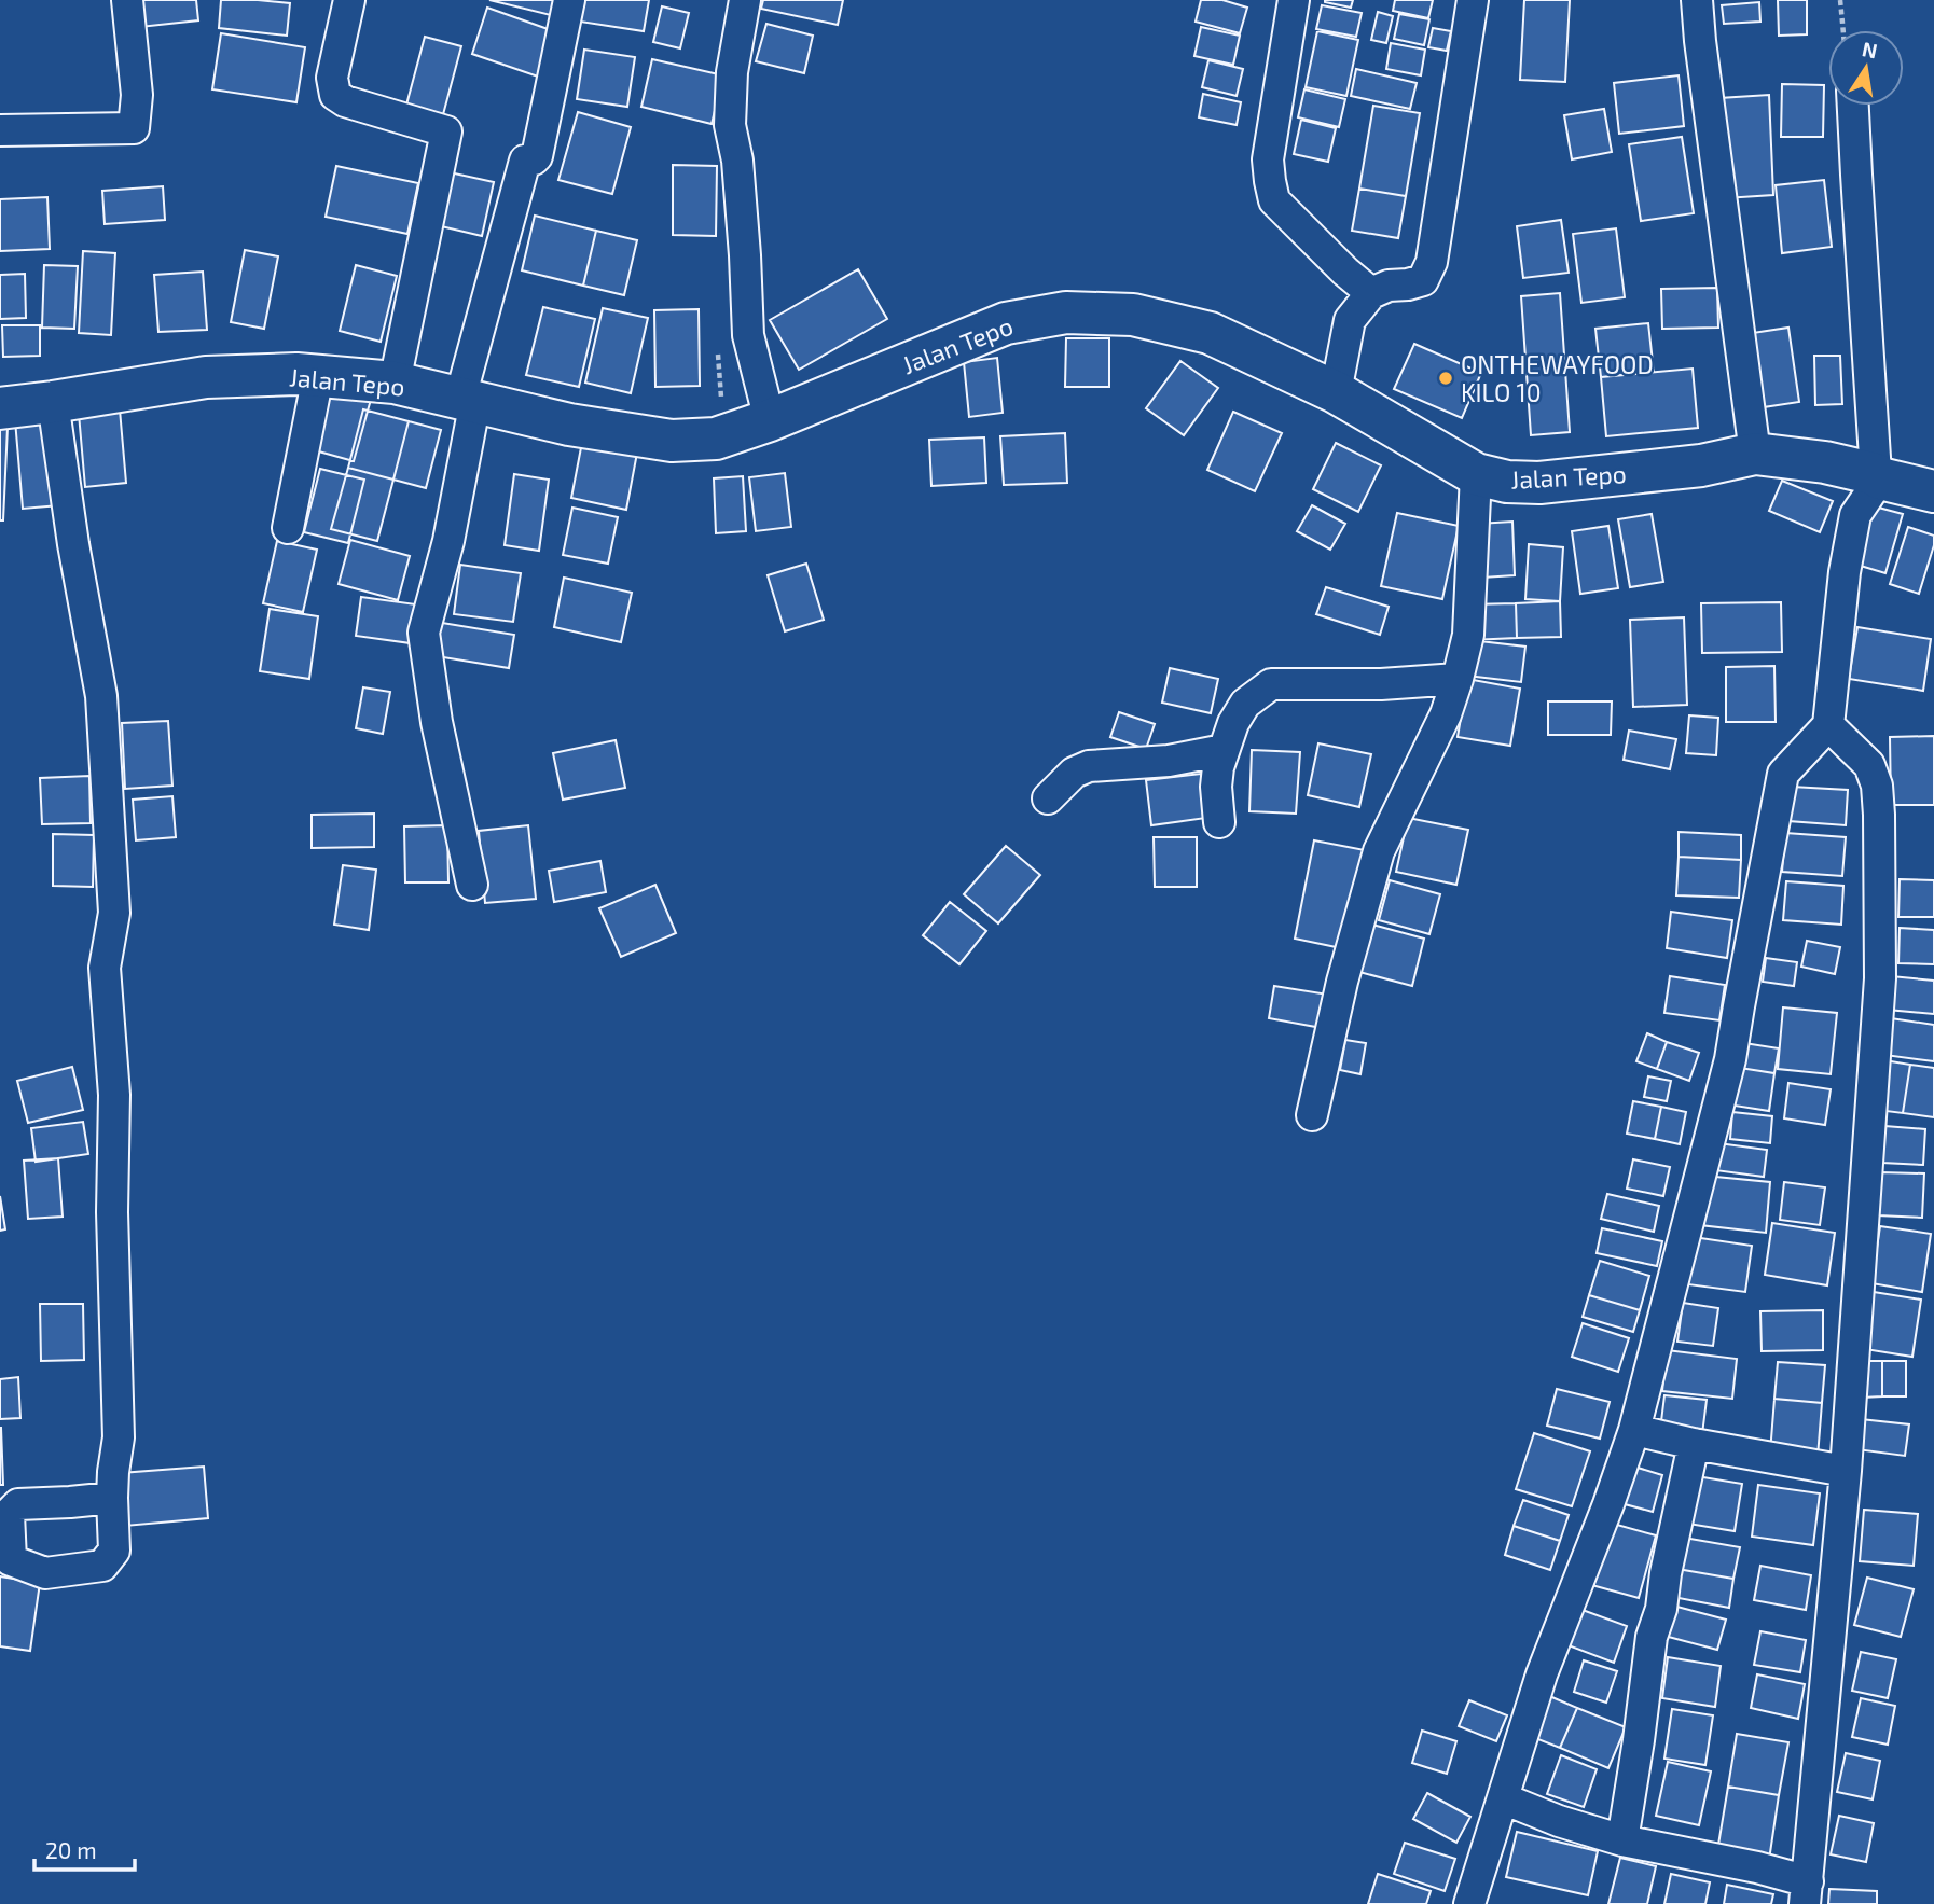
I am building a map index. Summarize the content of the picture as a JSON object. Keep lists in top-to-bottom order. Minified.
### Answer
{"streets":{"street":["Jalan Tepo"]},"places":["ONTHEWAYFOOD KILO 10"],"scale_bar":"20 m","north":"top"}
